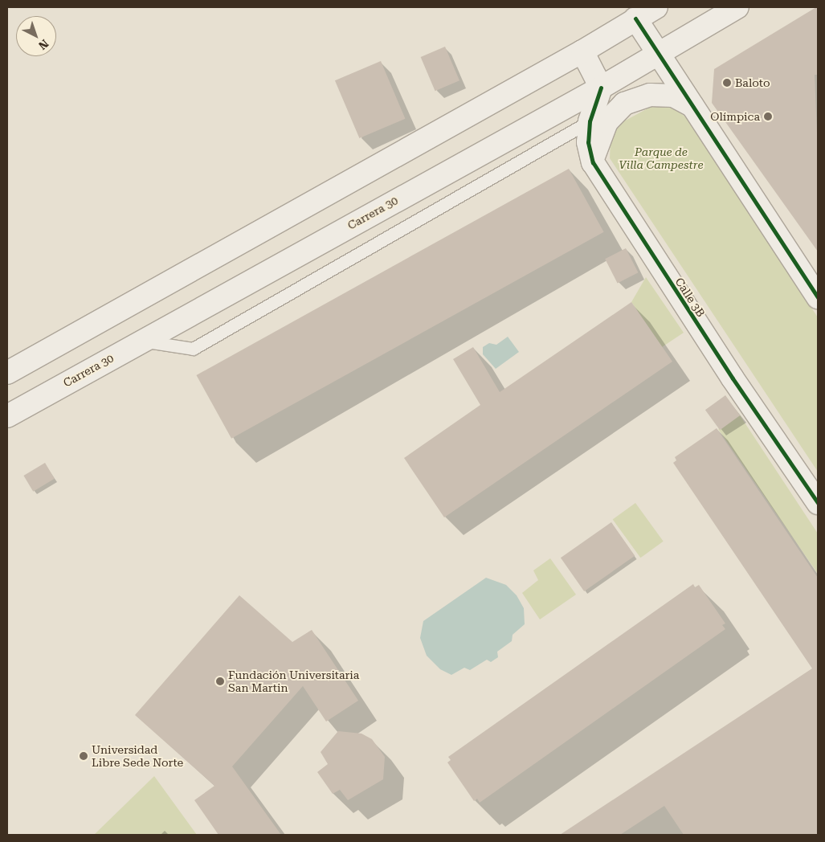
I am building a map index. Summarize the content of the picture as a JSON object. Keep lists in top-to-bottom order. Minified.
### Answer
{"streets":{"main road":["Carrera 30","Calle 3B"]},"crossings":[["Carrera 30","Calle 3B"]],"parks":["Parque de Villa Campestre"],"places":["Baloto","Olímpica","Fundación Universitaria San Martin","Universidad Libre Sede Norte"],"north":"bottom right"}
